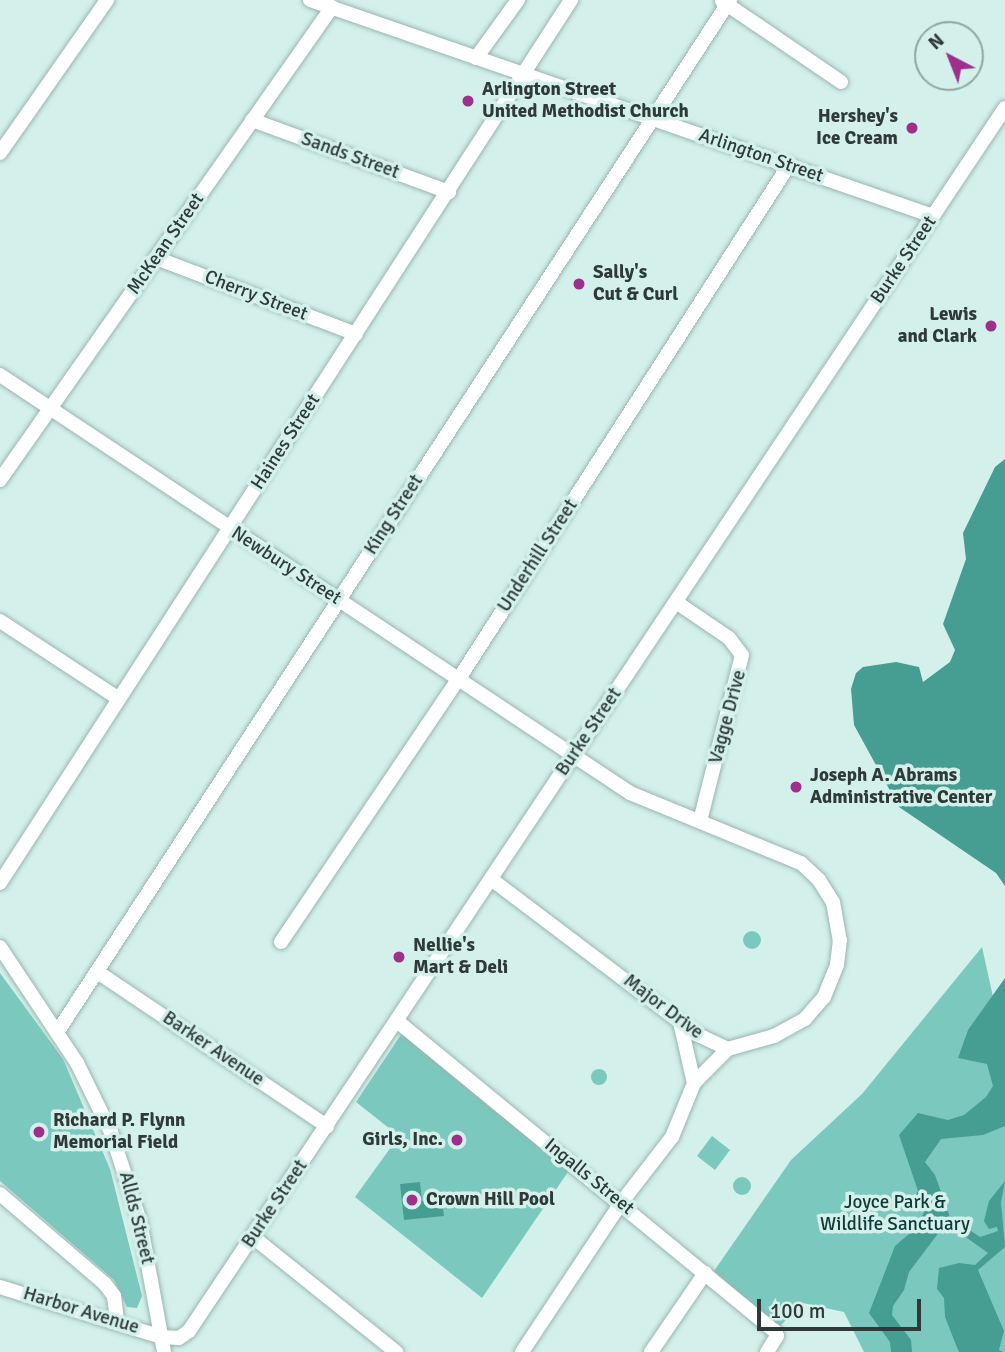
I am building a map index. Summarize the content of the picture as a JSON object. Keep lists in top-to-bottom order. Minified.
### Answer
{"streets":{"street":["Sands Street","Arlington Street","McKean Street","Burke Street","Cherry Street","Haines Street","King Street","Underhill Street","Newbury Street","Vagge Drive","Major Drive","Barker Avenue","Ingalls Street","Allds Street","Harbor Avenue"]},"crossings":[["Sands Street","McKean Street"],["Sands Street","Haines Street"],["Arlington Street","McKean Street"],["Arlington Street","Burke Street"],["Arlington Street","Haines Street"],["Arlington Street","King Street"],["Arlington Street","Underhill Street"],["McKean Street","Cherry Street"],["McKean Street","Newbury Street"],["Burke Street","Newbury Street"],["Burke Street","Vagge Drive"],["Burke Street","Major Drive"],["Burke Street","Barker Avenue"],["Burke Street","Ingalls Street"],["Burke Street","Allds Street"],["Burke Street","Harbor Avenue"],["Cherry Street","Haines Street"],["Haines Street","Newbury Street"],["King Street","Newbury Street"],["King Street","Barker Avenue"],["King Street","Allds Street"],["Underhill Street","Newbury Street"],["Allds Street","Harbor Avenue"]],"parks":["Joyce Park & Wildlife Sanctuary"],"places":["Arlington Street United Methodist Church","Hershey's Ice Cream","Sally's Cut & Curl","Lewis and Clark","Joseph A. Abrams Administrative Center","Nellie's Mart & Deli","Richard P. Flynn Memorial Field","Girls, Inc.","Crown Hill Pool"],"scale_bar":"100 m","north":"top left"}
